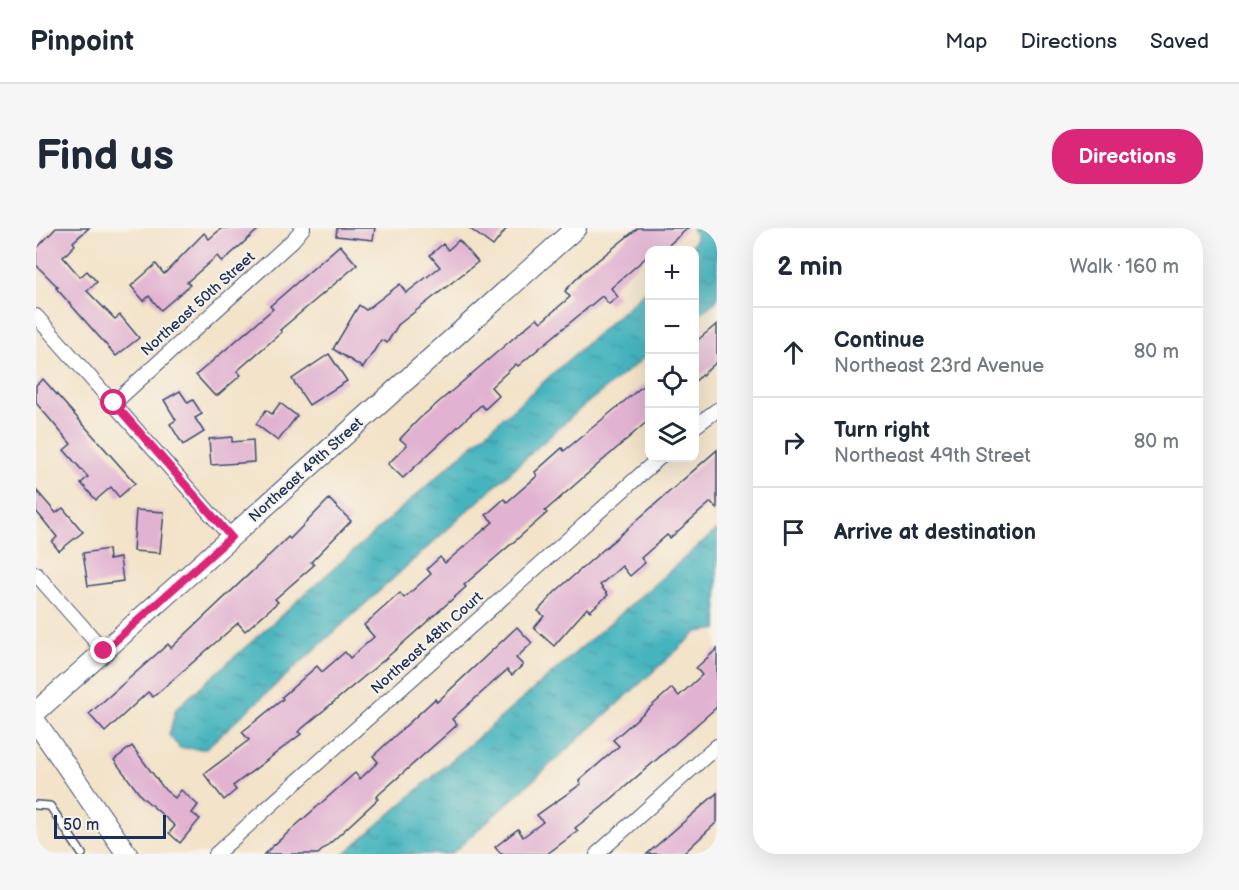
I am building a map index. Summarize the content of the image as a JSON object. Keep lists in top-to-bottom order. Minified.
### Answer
{"streets":{"street":["Northeast 50th Street","Northeast 49th Street","Northeast 48th Court"]},"scale_bar":"50 m","page":{"header":"Pinpoint","nav":["Map","Directions","Saved"],"buttons":"Directions","title":"Find us","heading":["2 min","Walk · 160 m"],"map_buttons":["+","−"],"list":[["Continue","Northeast 23rd Avenue","80 m"],["Turn right","Northeast 49th Street","80 m"],"Arrive at destination"],"scale":"50 m"}}
